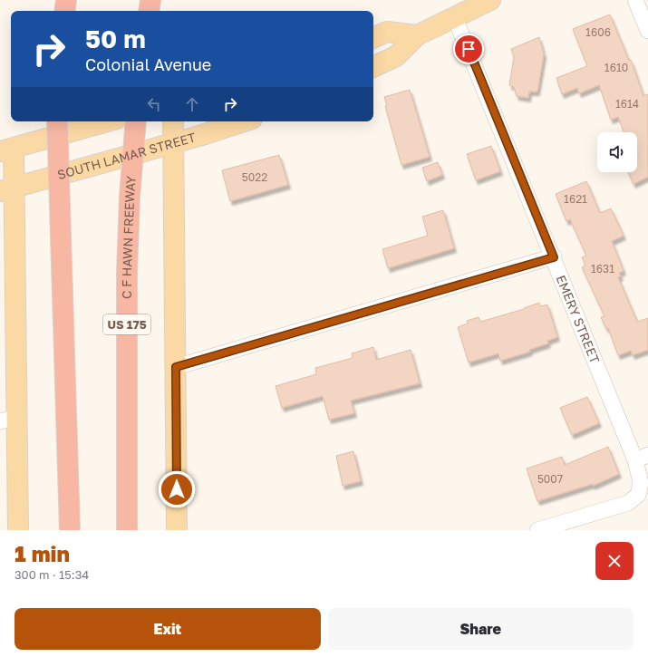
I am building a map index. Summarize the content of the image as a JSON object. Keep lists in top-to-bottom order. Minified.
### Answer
{"streets":{"highway":["C F HAWN FREEWAY","US 175"],"main road":["SOUTH LAMAR STREET"],"street":["EMERY STREET"]},"house_numbers":["1606","1610","1614","5022","1621","1631","5007"],"page":{"turn":["50 m","Colonial Avenue"],"heading":["1 min","300 m · 15:34"],"buttons":["Exit","Share"]}}
